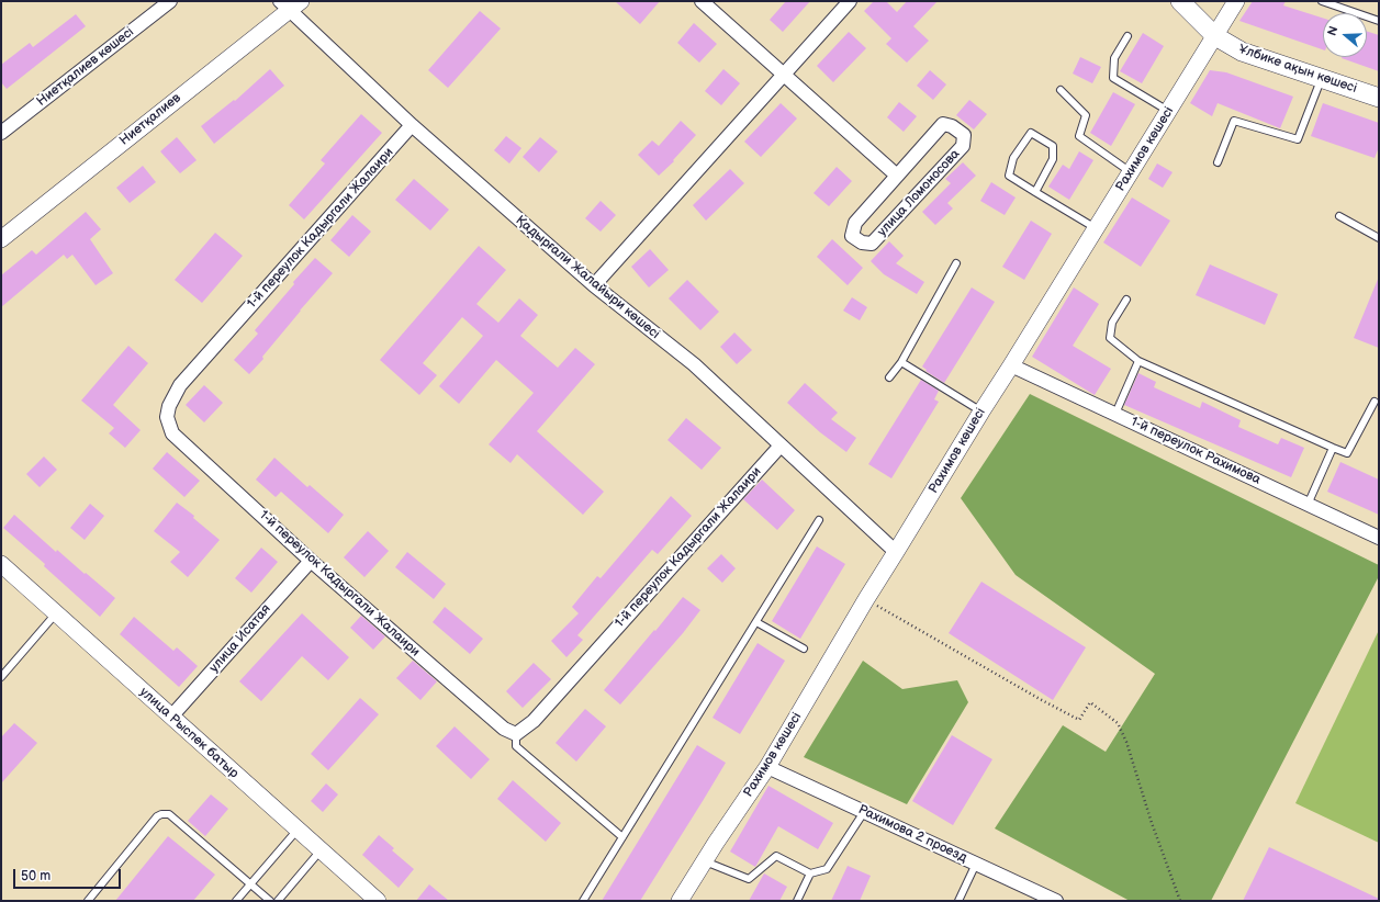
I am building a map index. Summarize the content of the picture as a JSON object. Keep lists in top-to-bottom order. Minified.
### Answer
{"streets":{"main road":["Ұлбике ақын көшесі"],"street":["Ниетқалиев көшесі","Ниетқалиев","Рахимов көшесі","улица Ломоносова","1-й переулок Кадыргали Жалаири","Қадырғали Жалайыри көшесі","1-й переулок Рахимова","улица Исатая","улица Рыспек батыр","Рахимова 2 проезд"]},"crossings":[["Ұлбике ақын көшесі","Рахимов көшесі"],["Ниетқалиев","Қадырғали Жалайыри көшесі"],["Рахимов көшесі","Қадырғали Жалайыри көшесі"],["Рахимов көшесі","1-й переулок Рахимова"],["Рахимов көшесі","Рахимова 2 проезд"],["1-й переулок Кадыргали Жалаири","Қадырғали Жалайыри көшесі"],["1-й переулок Кадыргали Жалаири","улица Исатая"],["улица Исатая","улица Рыспек батыр"]],"scale_bar":"50 m","north":"left"}
